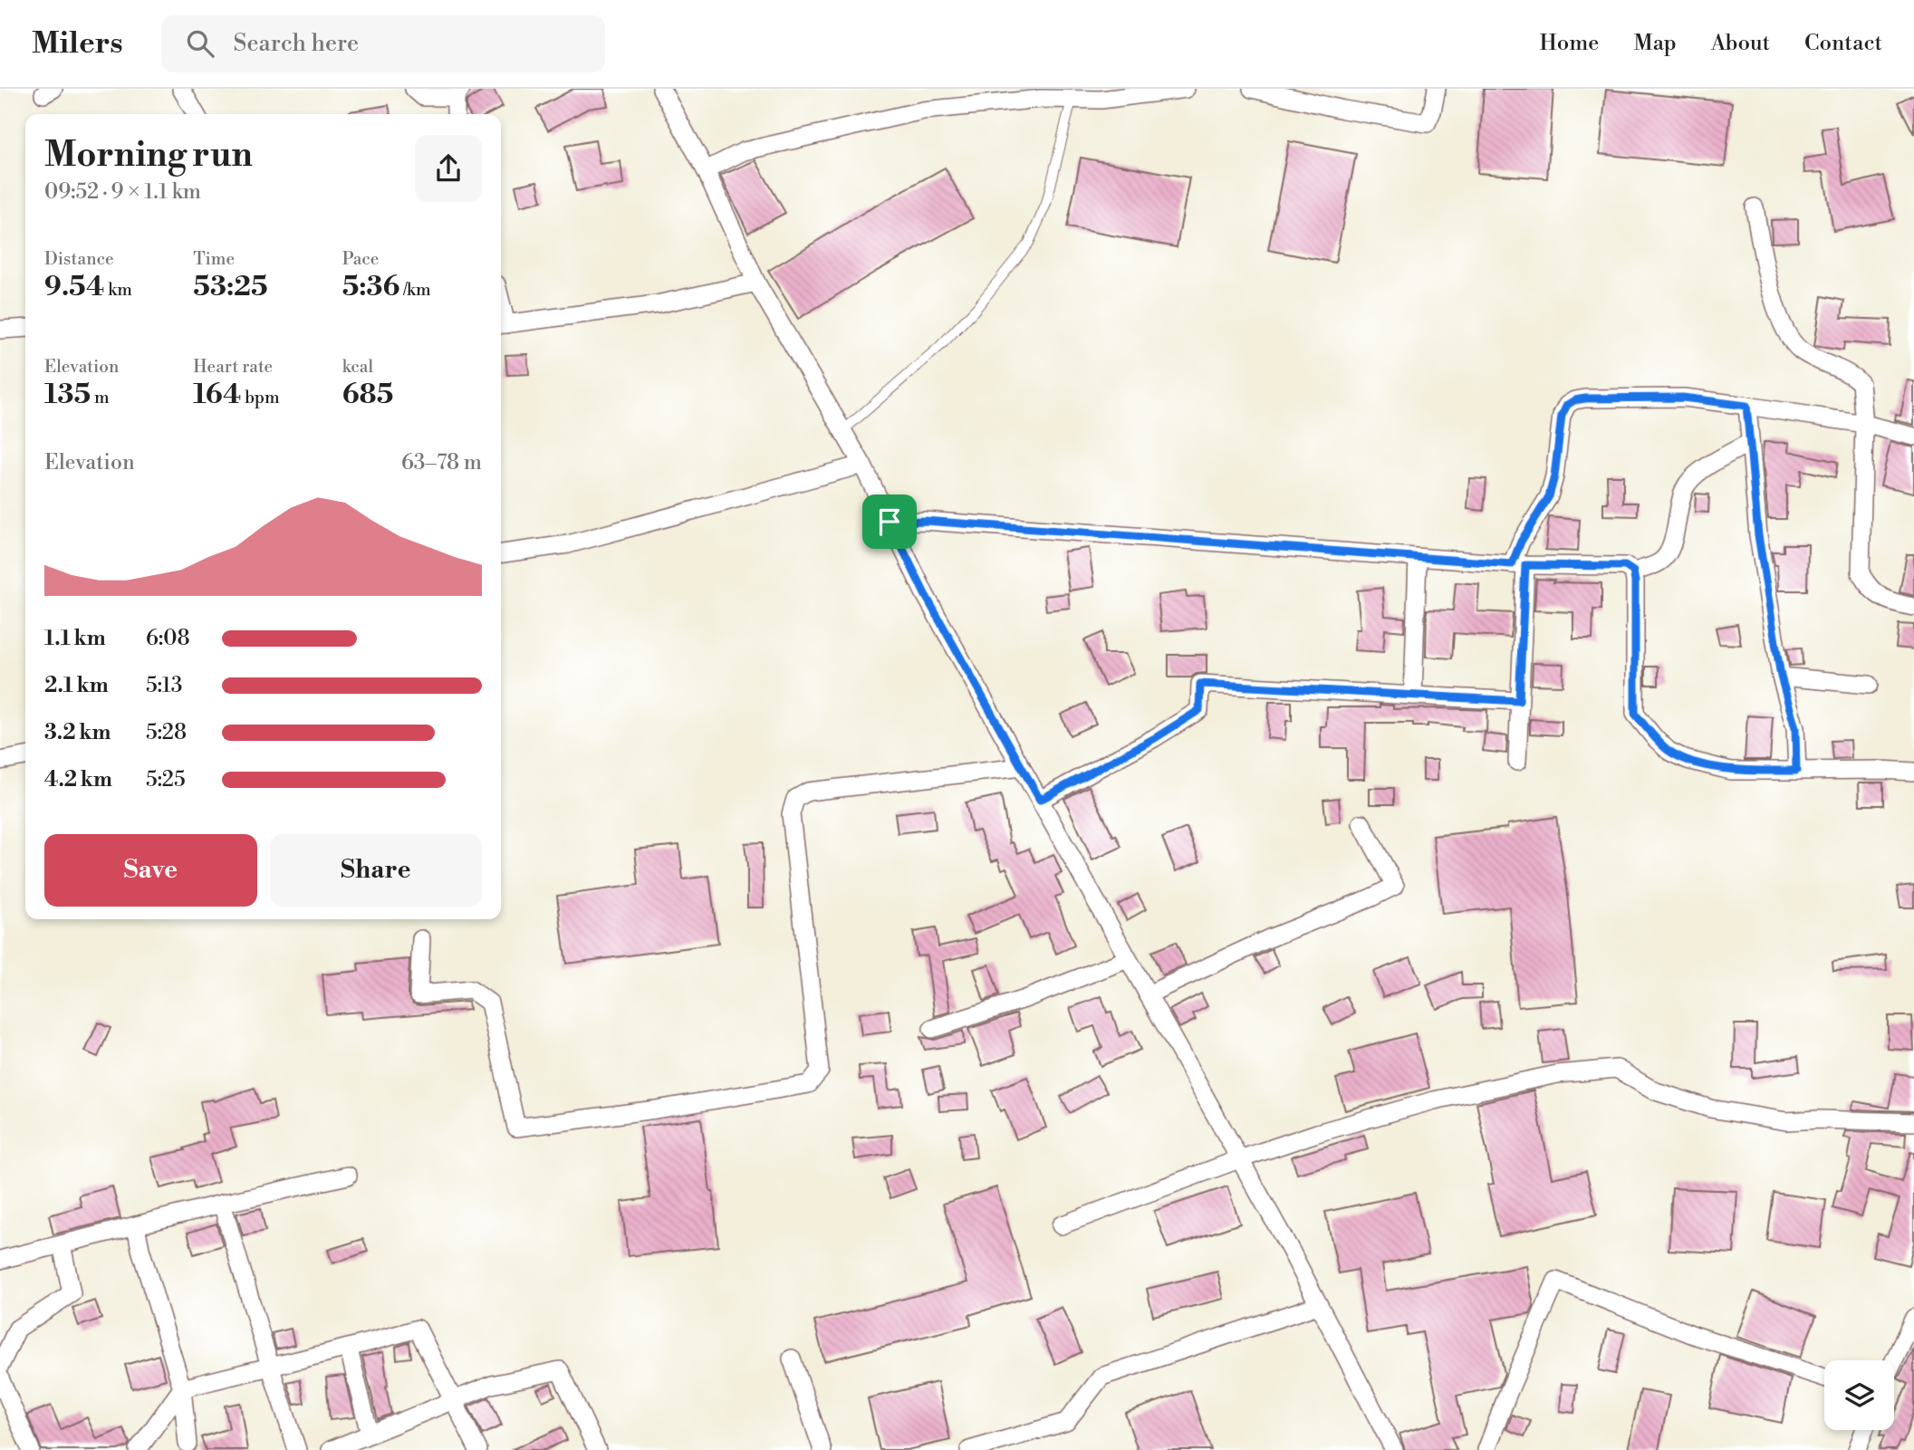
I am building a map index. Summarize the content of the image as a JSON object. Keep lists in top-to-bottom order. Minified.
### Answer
{"page":{"header":"Milers","search":"Search here","nav":["Home","Map","About","Contact"],"heading":["Morning run","09:52 · 9 × 1.1 km"],"stats":[["Distance","9.54 km"],["Time","53:25"],["Pace","5:36 /km"],["Elevation","135 m"],["Heart rate","164 bpm"],["kcal","685"]],"chart":["Elevation","63–78 m"],"list":[{"name":"1.1 km","note":"6:08"},{"name":"2.1 km","note":"5:13"},{"name":"3.2 km","note":"5:28"},{"name":"4.2 km","note":"5:25"}],"buttons":["Save","Share"]}}
